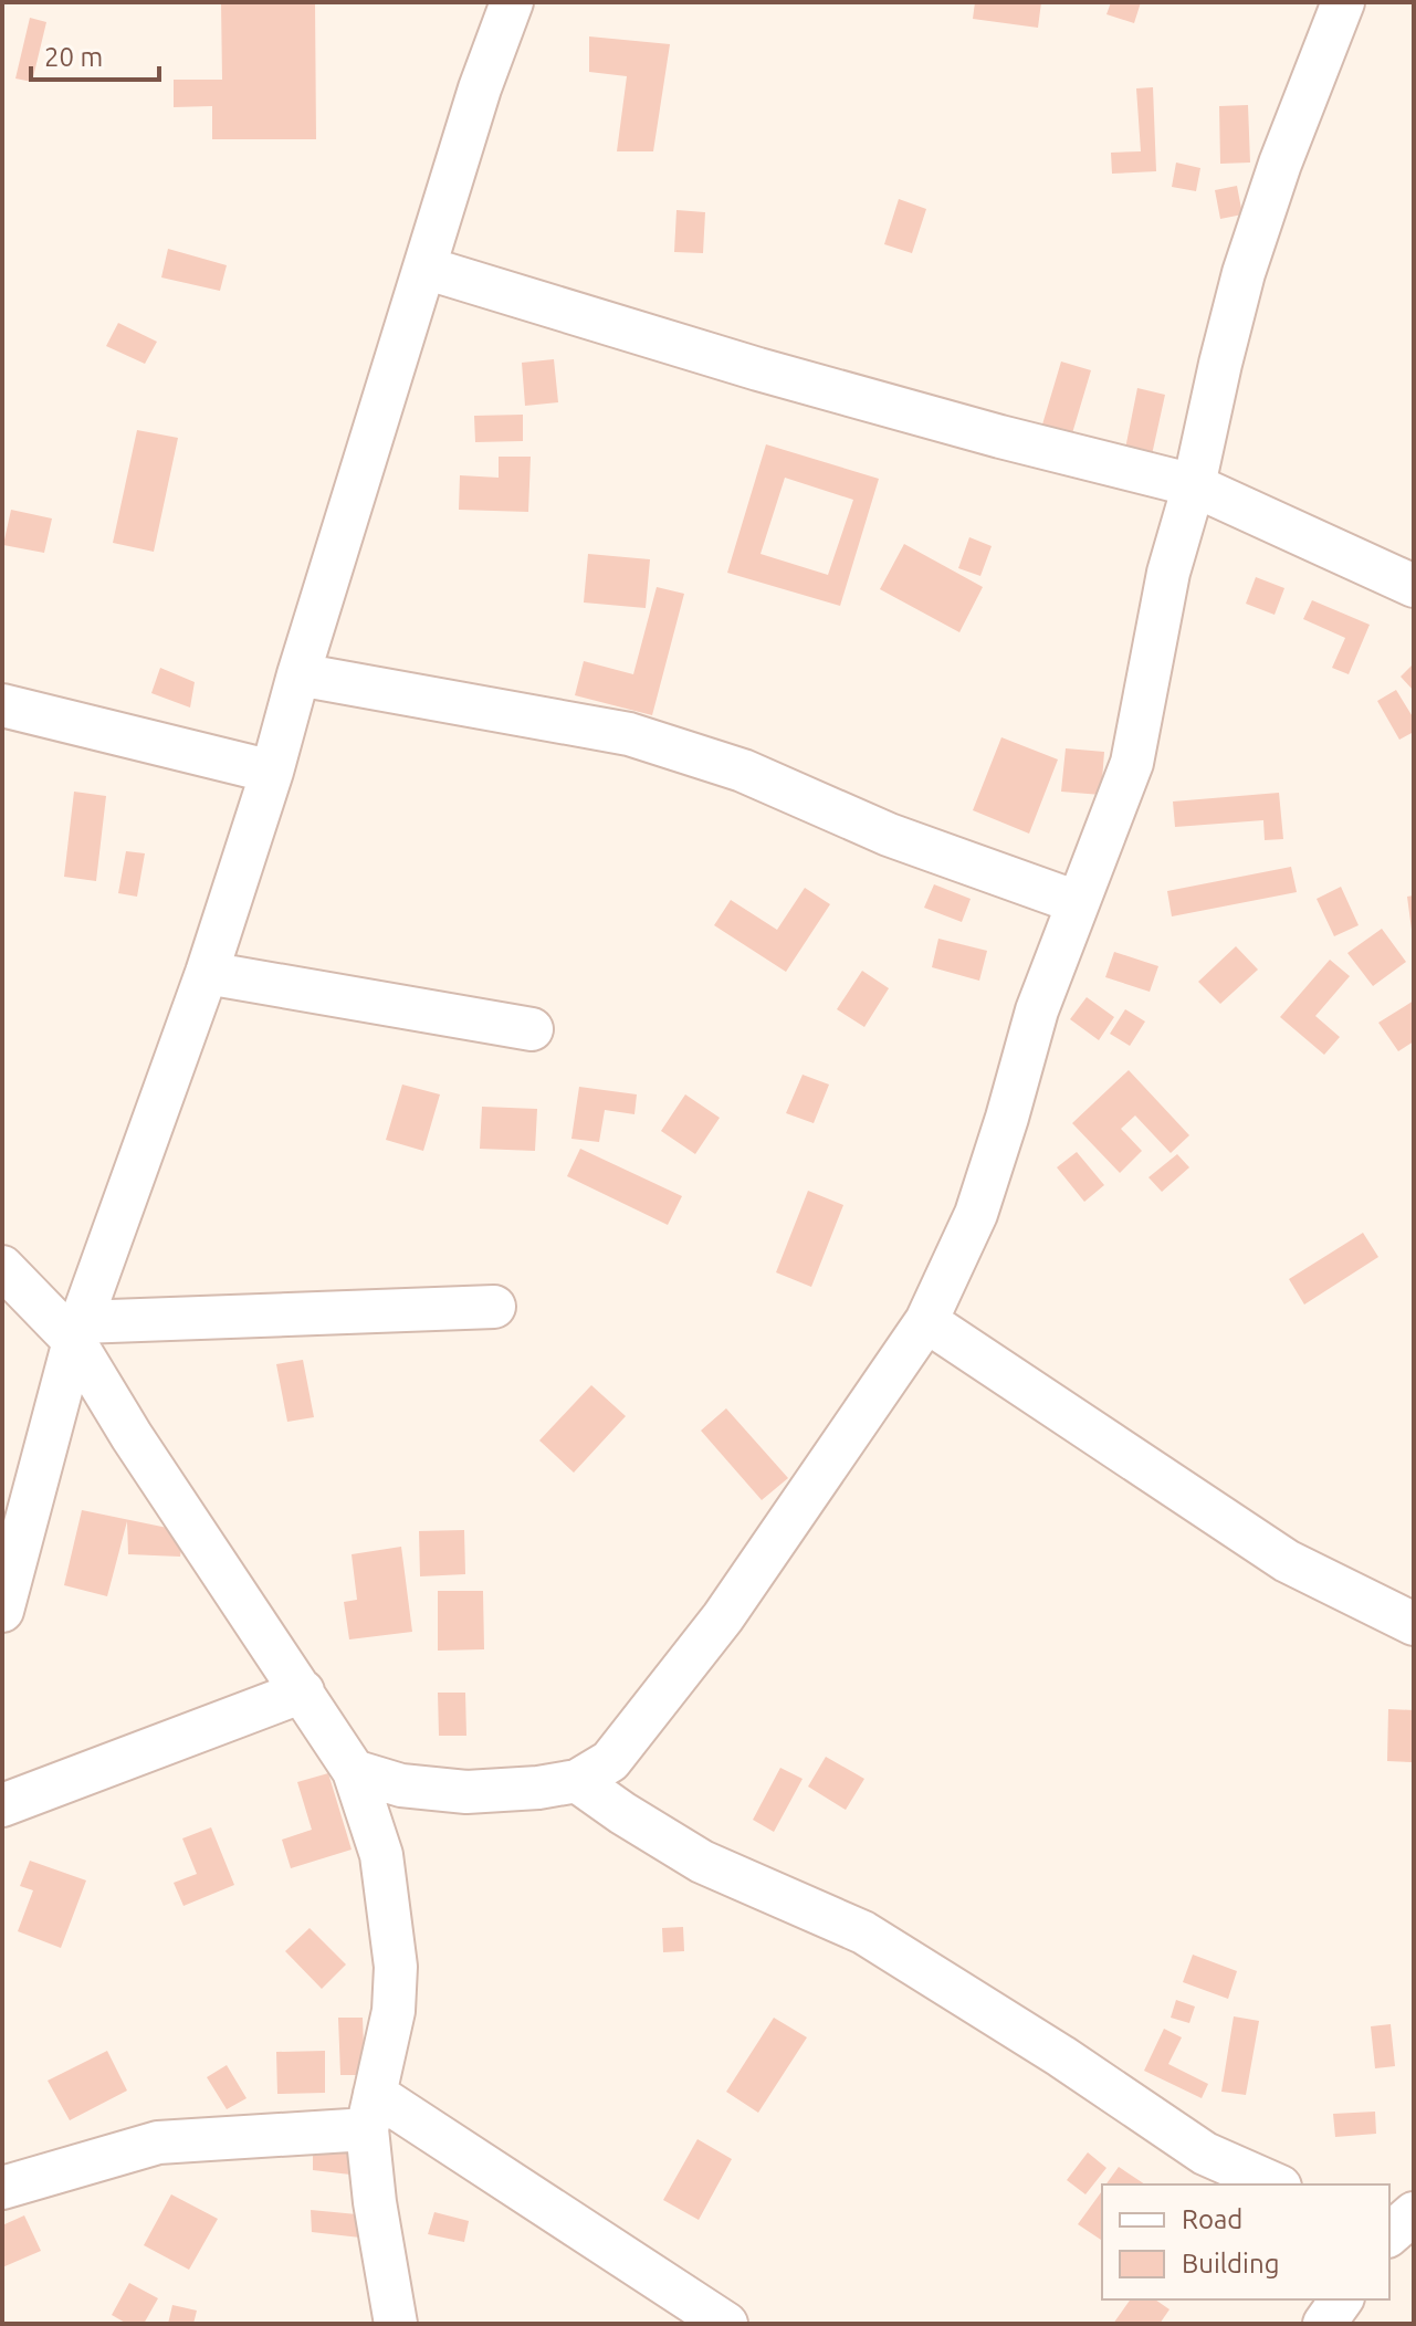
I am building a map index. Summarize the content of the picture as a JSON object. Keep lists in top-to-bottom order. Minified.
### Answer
{"legend":["Road","Building"],"scale_bar":"20 m"}
